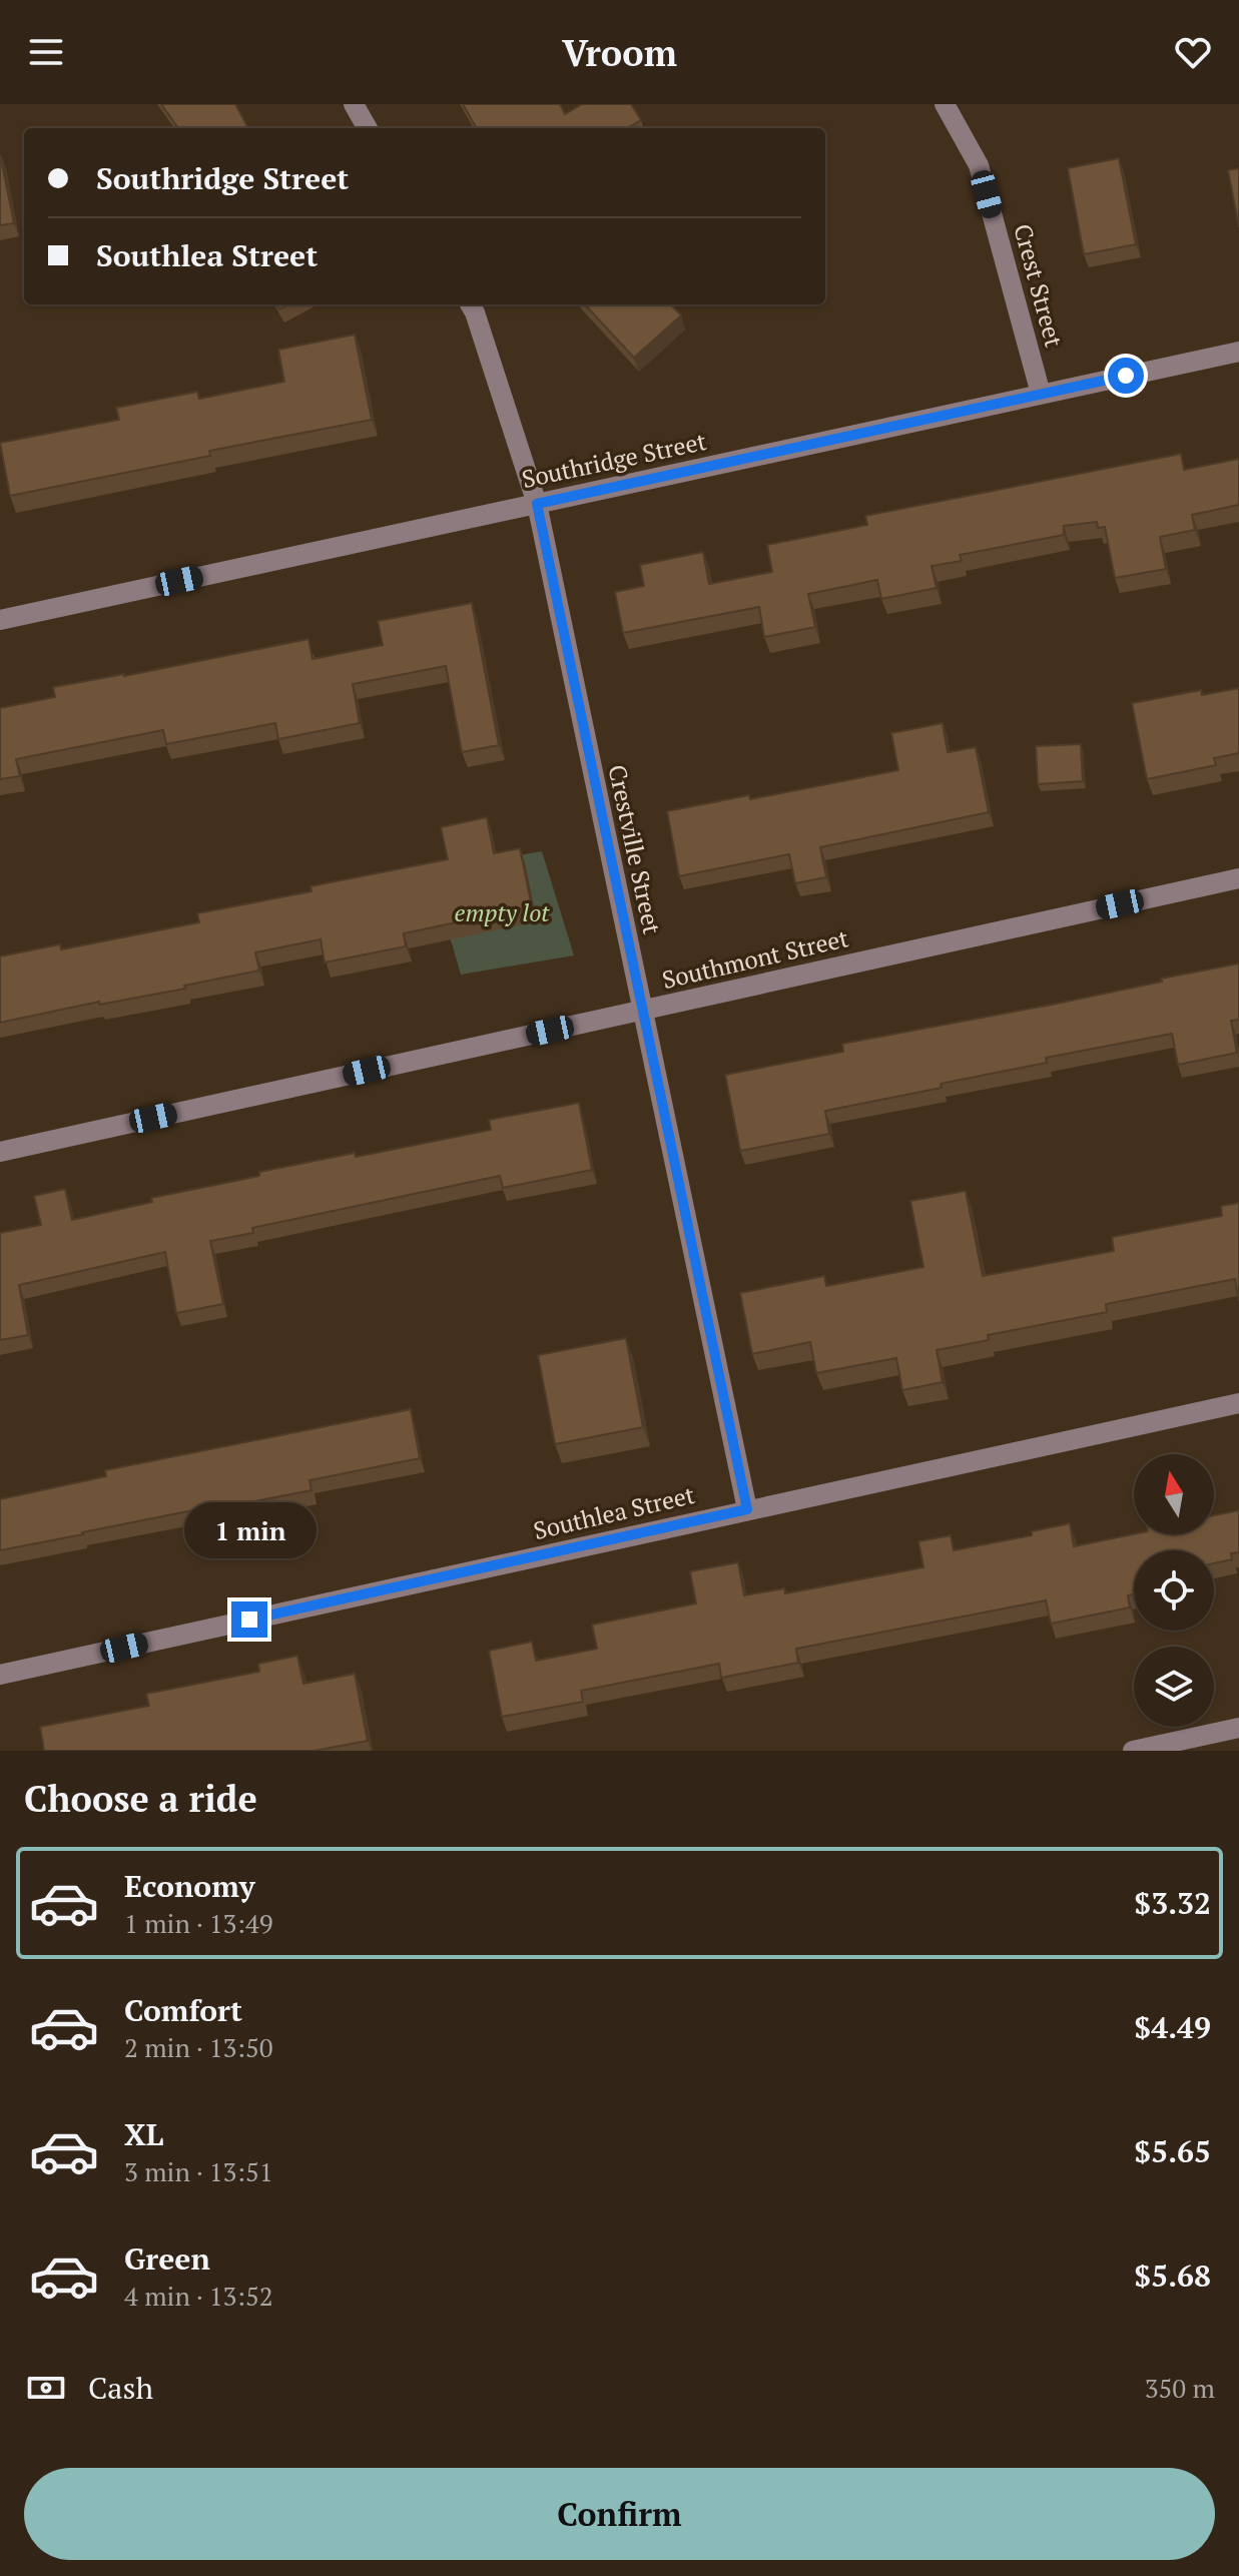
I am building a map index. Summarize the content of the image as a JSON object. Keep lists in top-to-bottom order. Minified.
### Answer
{"streets":{"street":["Crest Street","Southridge Street","Crestville Street","Southmont Street","Southlea Street"]},"crossings":[["Crest Street","Southridge Street"],["Southridge Street","Crestville Street"],["Crestville Street","Southmont Street"],["Crestville Street","Southlea Street"]],"parks":["empty lot"],"north":"top","page":{"header":"Vroom","banner":["Southridge Street","Southlea Street"],"bubble":"1 min","heading":"Choose a ride","list":[{"name":"Economy","note":"1 min · 13:49","value":"$3.32"},{"name":"Comfort","note":"2 min · 13:50","value":"$4.49"},{"name":"XL","note":"3 min · 13:51","value":"$5.65"},{"name":"Green","note":"4 min · 13:52","value":"$5.68"}],"pay":["Cash","350 m"],"buttons":"Confirm"}}
